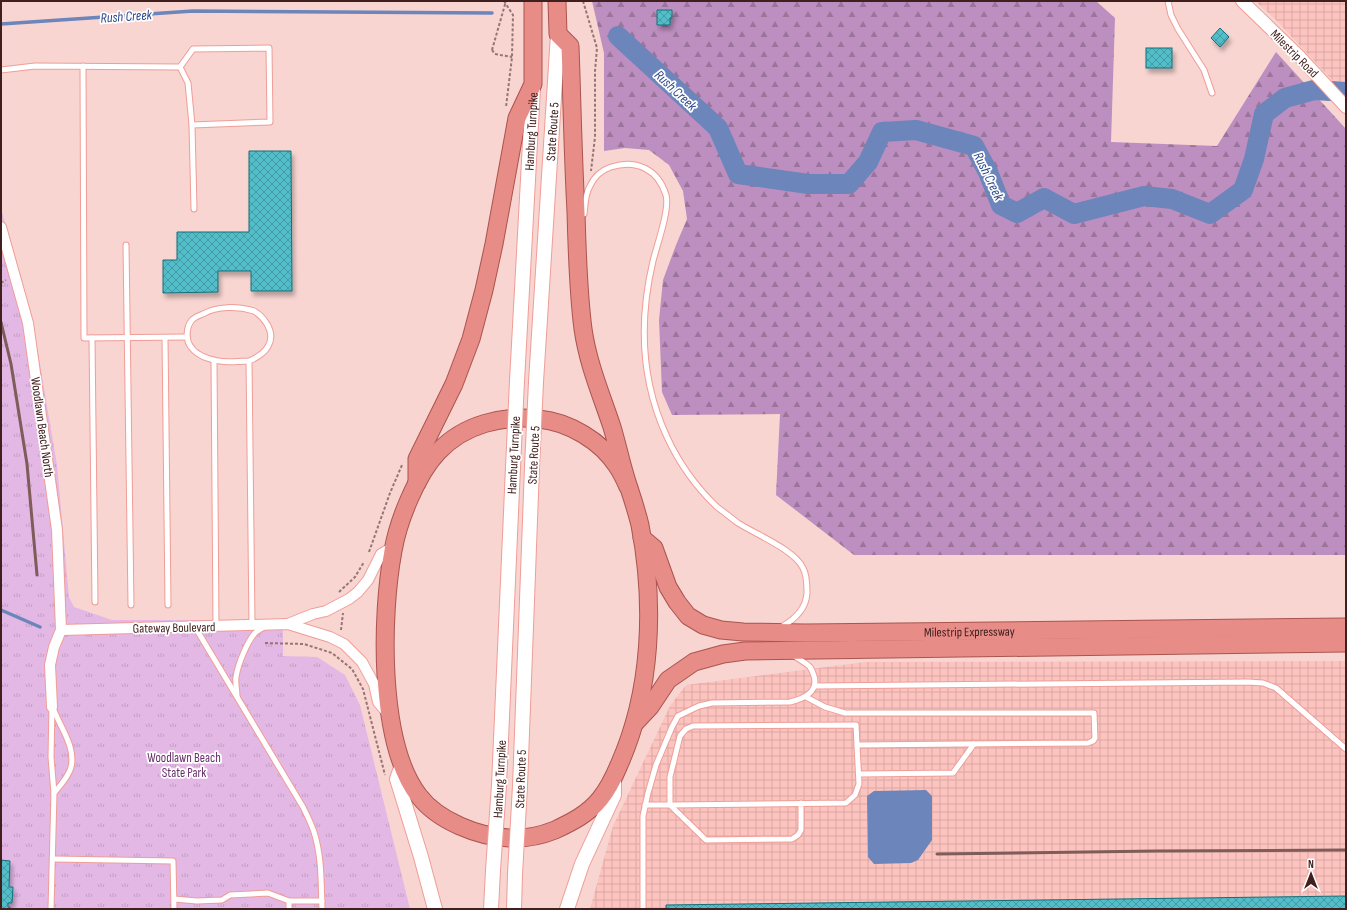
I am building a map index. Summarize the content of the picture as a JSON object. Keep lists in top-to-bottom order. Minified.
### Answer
{"streets":{"highway":["Hamburg Turnpike","State Route 5","Milestrip Expressway"],"street":["Milestrip Road","Woodlawn Beach North","Gateway Boulevard"]},"crossings":[["Woodlawn Beach North","Gateway Boulevard"]],"water":["Rush Creek"],"parks":["Woodlawn Beach State Park"],"north":"top"}
